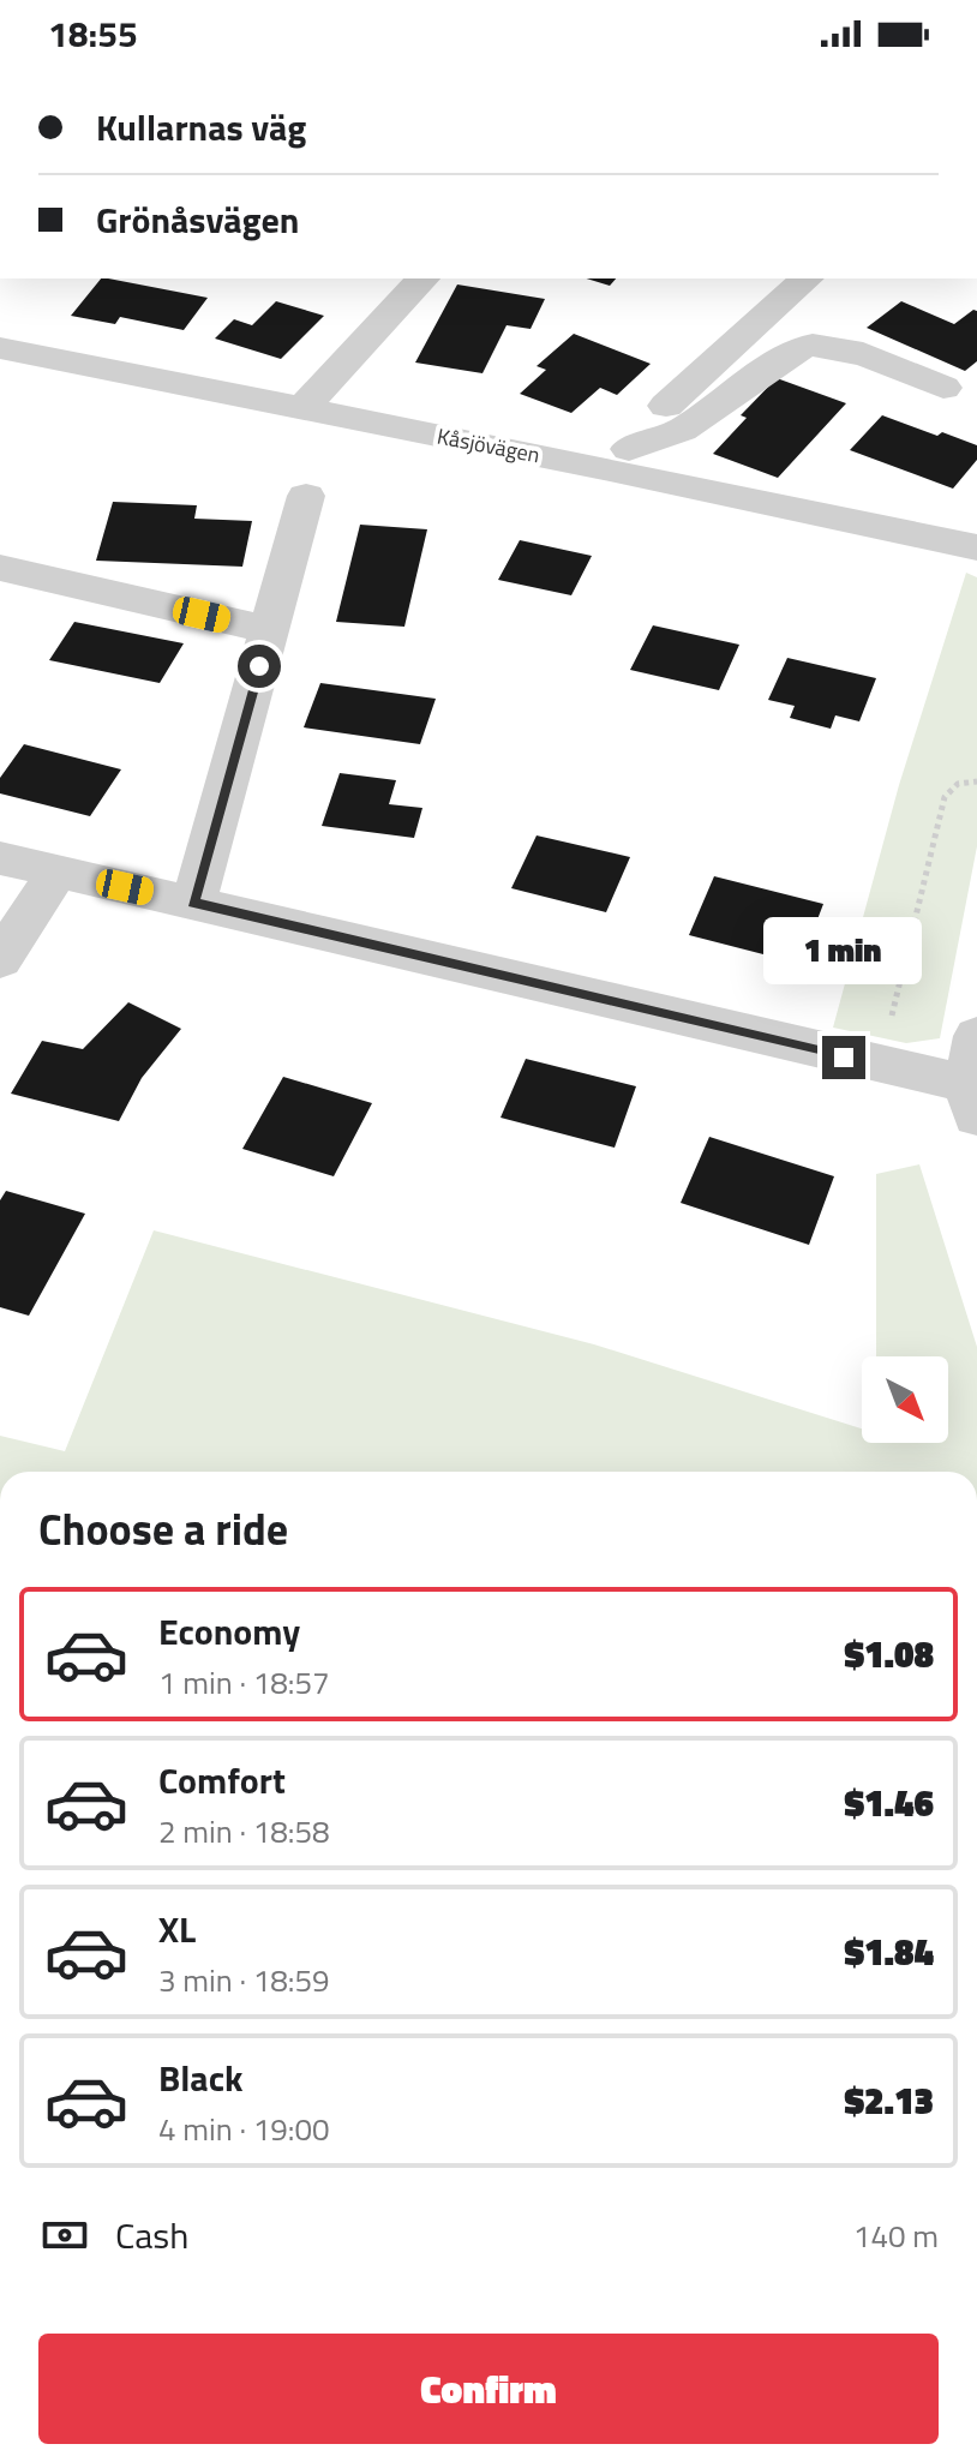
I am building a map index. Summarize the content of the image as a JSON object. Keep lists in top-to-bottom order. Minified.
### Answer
{"streets":{"street":["Kåsjövägen"]},"north":"bottom right","page":{"status":"18:55","banner":["Kullarnas väg","Grönåsvägen"],"bubble":"1 min","heading":"Choose a ride","list":[{"name":"Economy","note":"1 min · 18:57","value":"$1.08"},{"name":"Comfort","note":"2 min · 18:58","value":"$1.46"},{"name":"XL","note":"3 min · 18:59","value":"$1.84"},{"name":"Black","note":"4 min · 19:00","value":"$2.13"}],"pay":["Cash","140 m"],"buttons":"Confirm"}}
